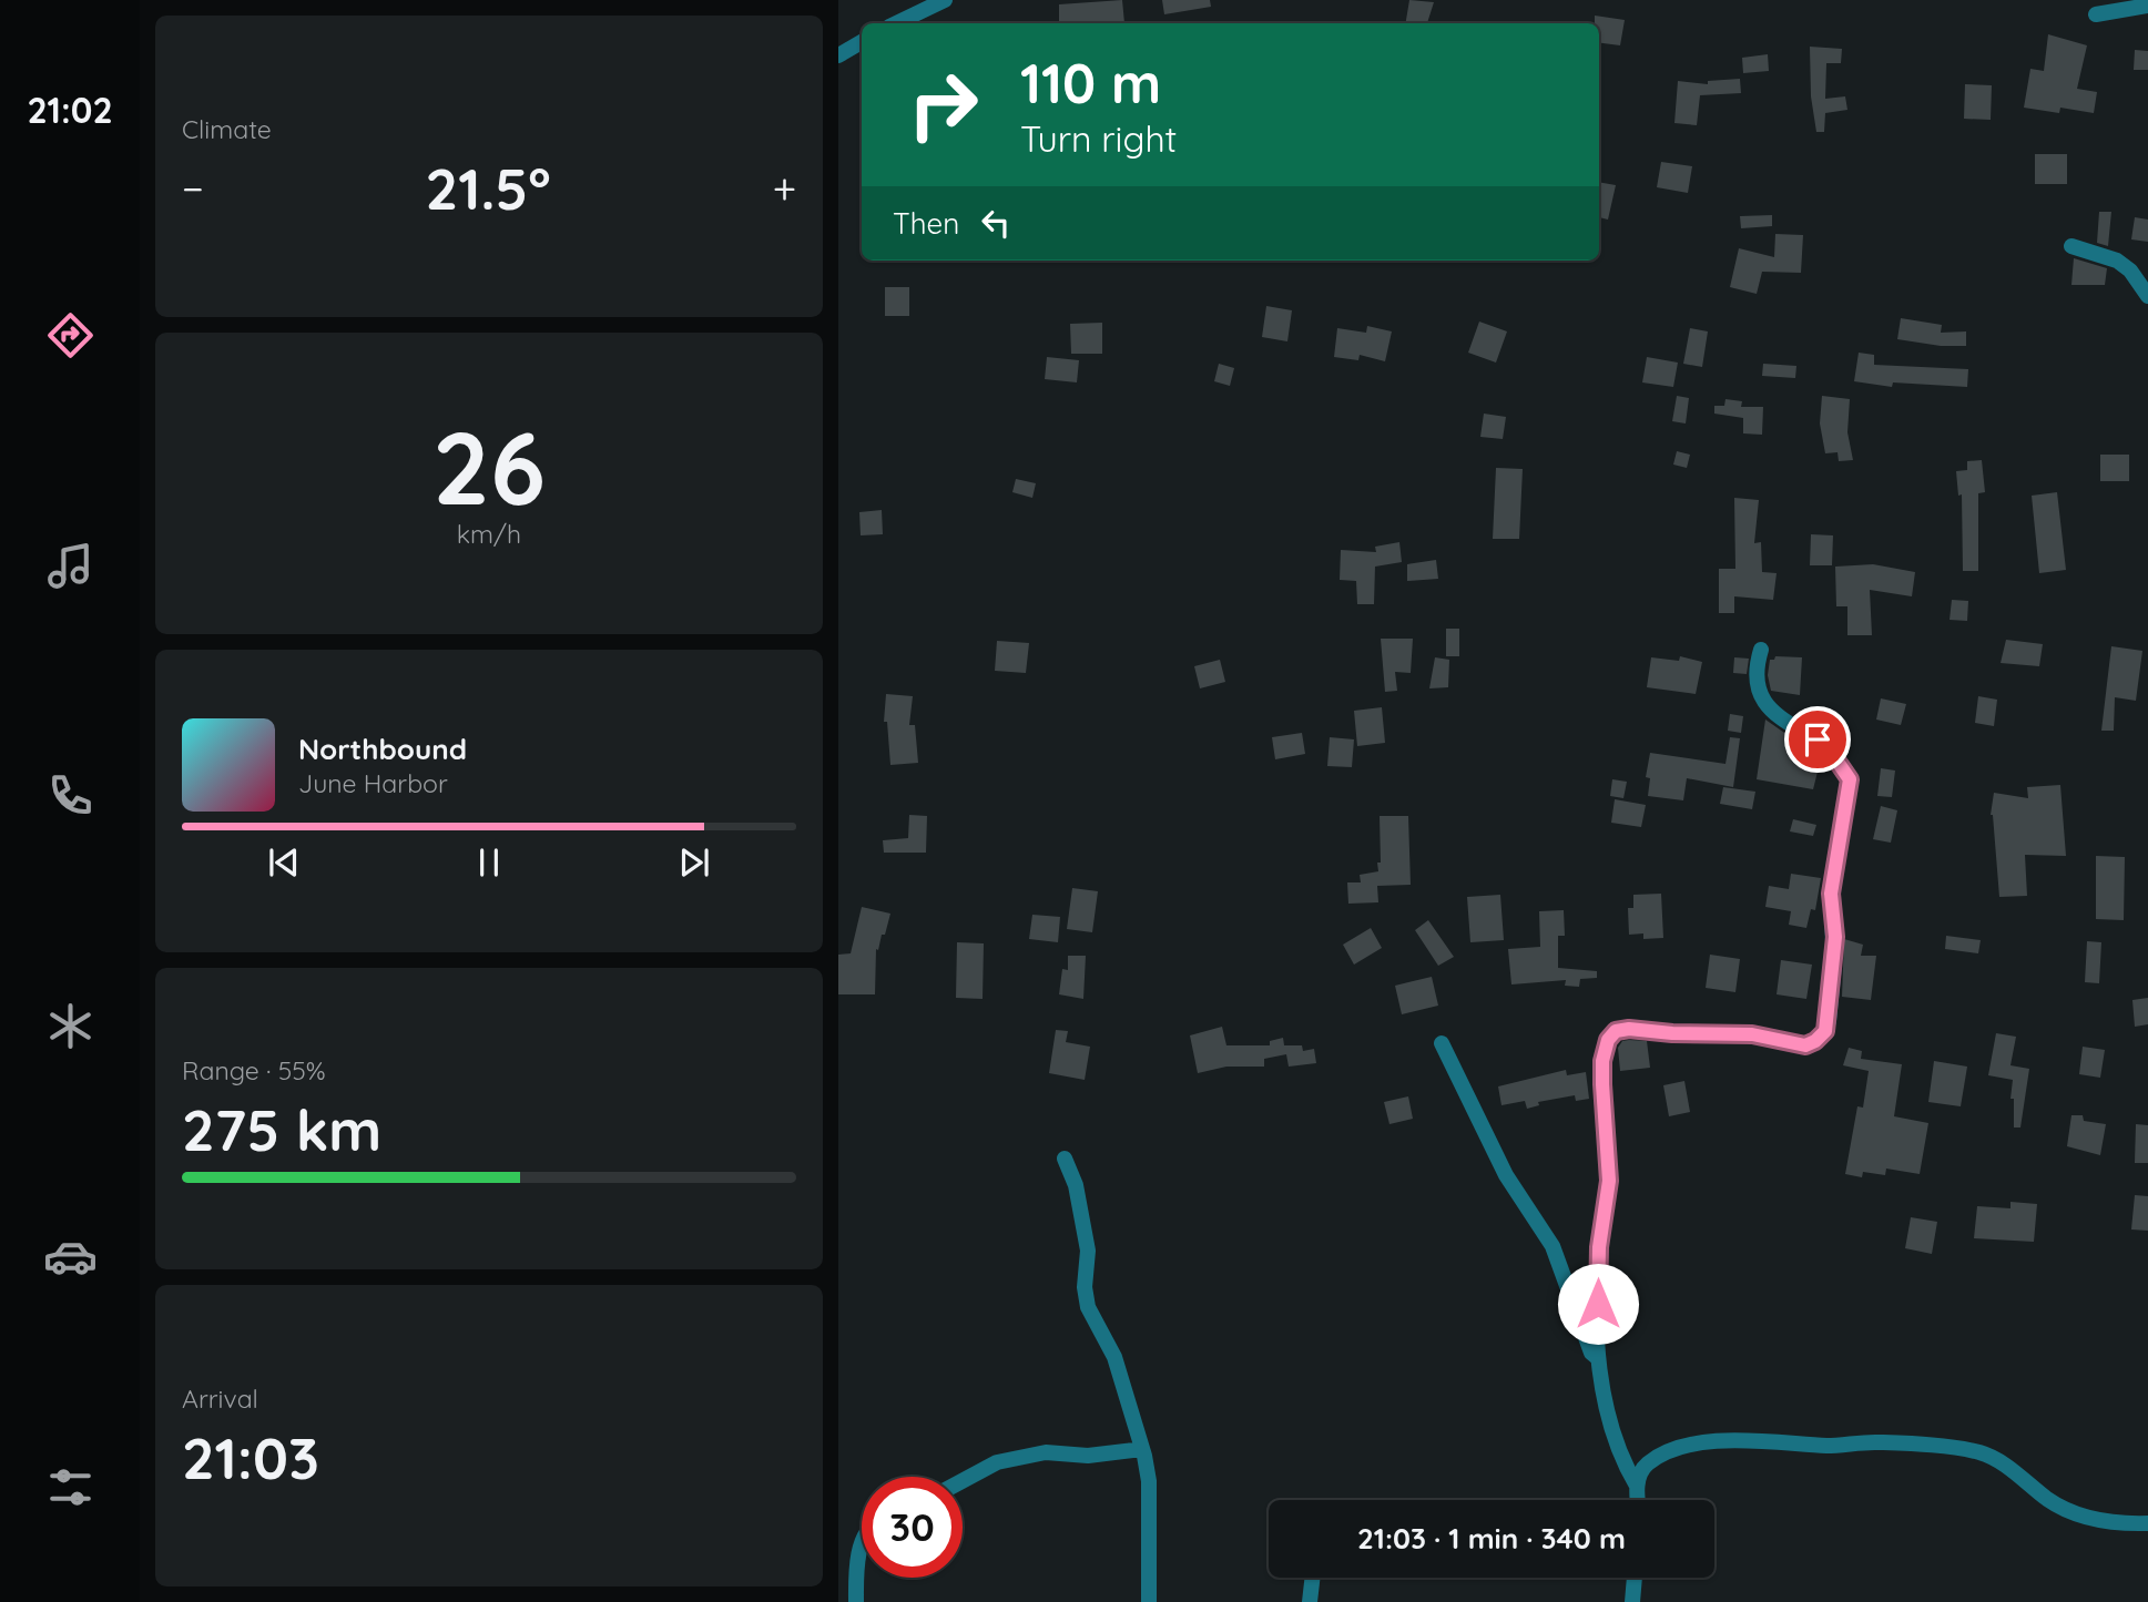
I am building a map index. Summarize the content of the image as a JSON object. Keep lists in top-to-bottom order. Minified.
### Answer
{"page":{"tabs":"21:02","tile":["Climate",["26","km/h"],["Range · 55%","275 km"],["Arrival","21:03"]],"turn":["110 m","Turn right"],"heat":["−","21.5°","+"],"then":"Then","song":["Northbound","June Harbor"],"limit":"30","trip":"21:03 · 1 min · 340 m"}}
